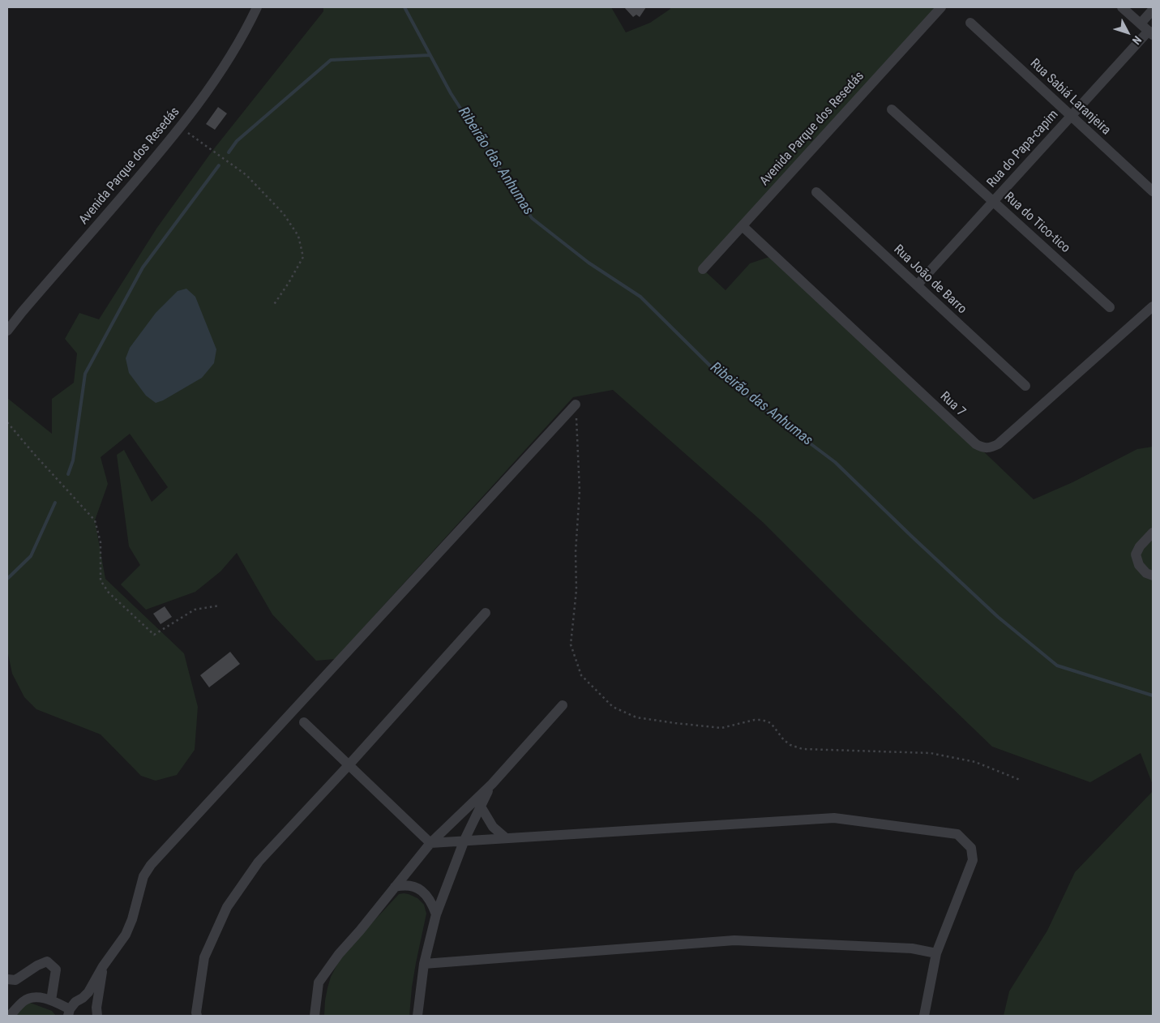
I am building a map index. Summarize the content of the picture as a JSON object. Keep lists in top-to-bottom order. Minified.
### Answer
{"streets":{"street":["Rua Sabiá Laranjeira","Avenida Parque dos Resedás","Rua do Papa-capim","Rua do Tico-tico","Rua João de Barro","Rua 7"]},"crossings":[["Rua Sabiá Laranjeira","Rua do Papa-capim"],["Avenida Parque dos Resedás","Rua 7"],["Rua do Papa-capim","Rua do Tico-tico"],["Rua do Papa-capim","Rua João de Barro"]],"water":["Ribeirão das Anhumas"],"north":"bottom right"}
